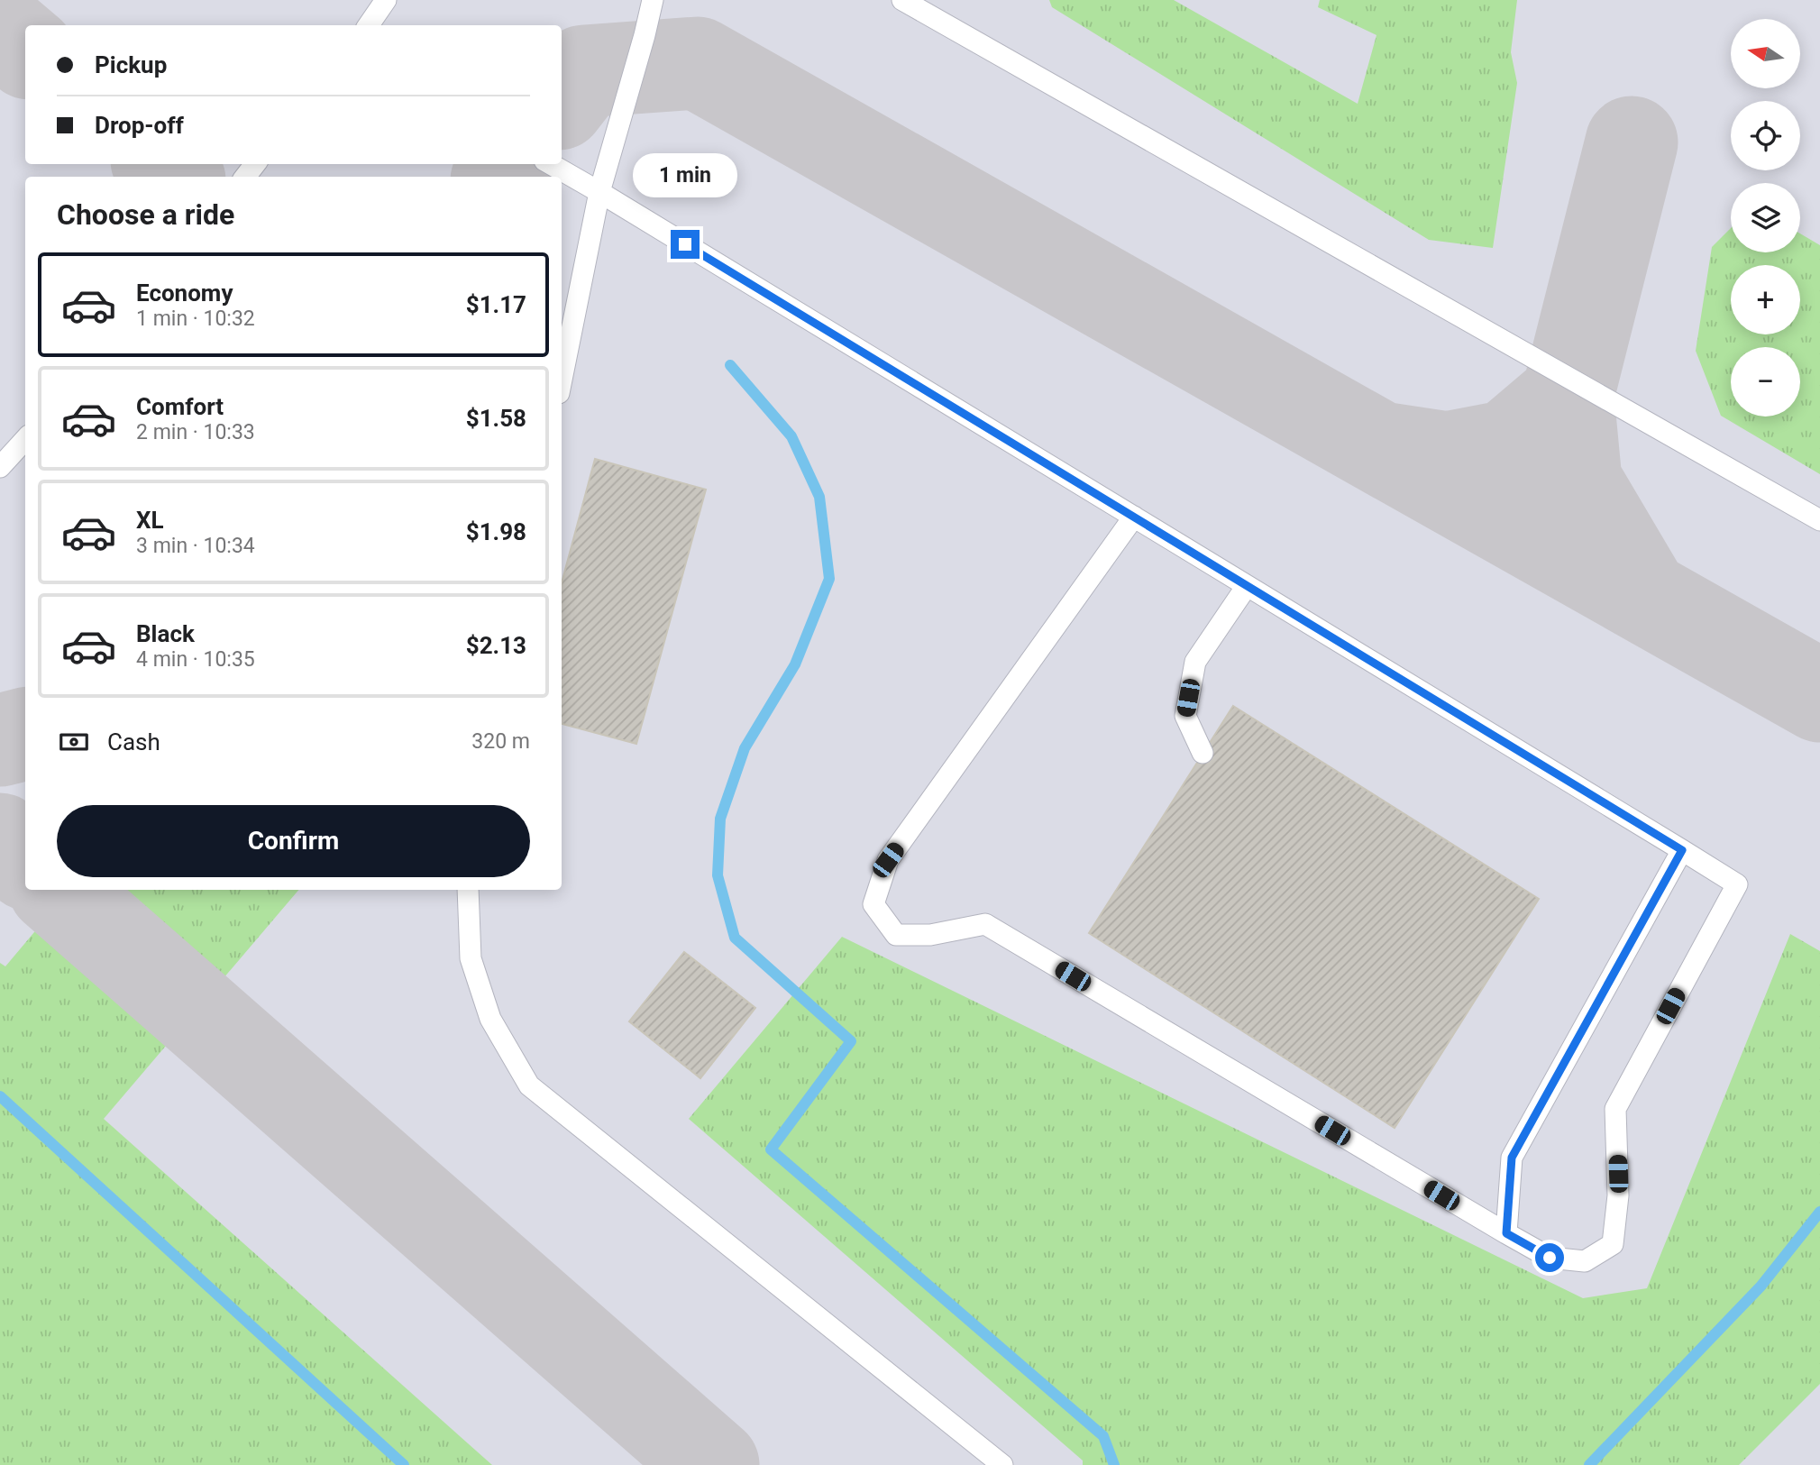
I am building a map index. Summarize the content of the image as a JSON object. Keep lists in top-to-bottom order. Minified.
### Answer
{"north":"left","page":{"map_buttons":["+","−"],"banner":["Pickup","Drop-off"],"bubble":"1 min","heading":"Choose a ride","list":[{"name":"Economy","note":"1 min · 10:32","value":"$1.17"},{"name":"Comfort","note":"2 min · 10:33","value":"$1.58"},{"name":"XL","note":"3 min · 10:34","value":"$1.98"},{"name":"Black","note":"4 min · 10:35","value":"$2.13"}],"pay":["Cash","320 m"],"buttons":"Confirm"}}
